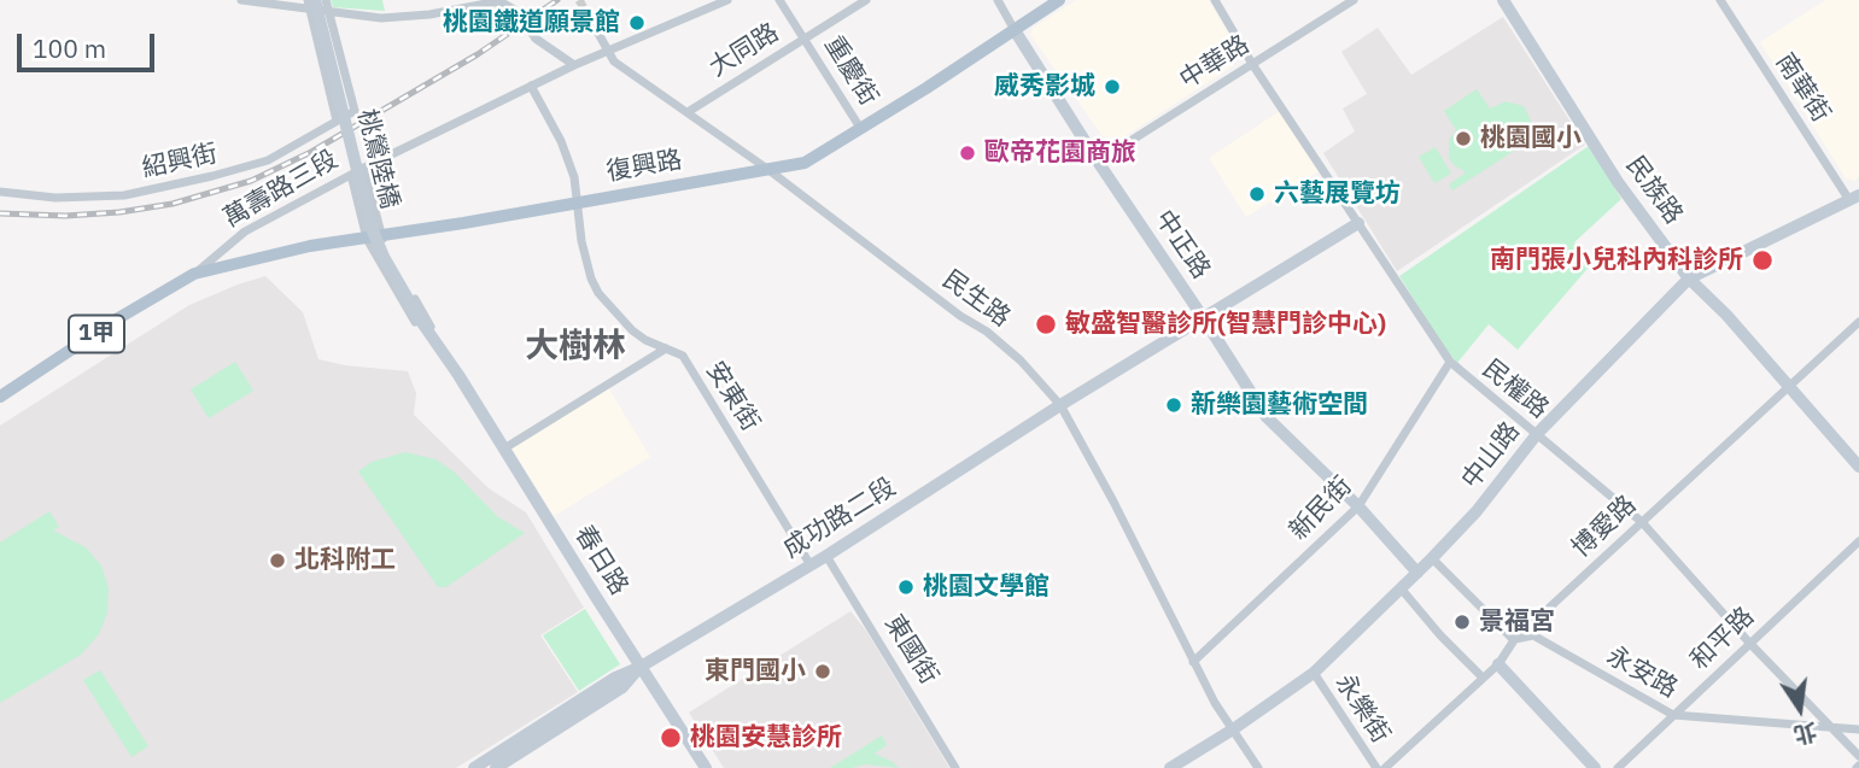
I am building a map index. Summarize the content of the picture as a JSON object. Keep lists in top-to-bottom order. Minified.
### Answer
{"streets":{"main road":["復興路","萬壽路三段","1甲"],"street":["大同路","中華路","重慶街","南華街","桃鶯陸橋","紹興街","民族路","中正路","民生路","民權路","安東街","中山路","新民街","成功路二段","博愛路","春日路","和平路","東國街","永安路","永樂街"]},"crossings":[["大同路","重慶街"],["大同路","民生路"],["中華路","中正路"],["中華路","民權路"],["重慶街","復興路"],["南華街","中山路"],["桃鶯陸橋","春日路"],["復興路","萬壽路三段"],["復興路","中正路"],["復興路","民生路"],["復興路","安東街"],["復興路","春日路"],["萬壽路三段","安東街"],["萬壽路三段","春日路"],["民族路","中山路"],["民族路","博愛路"],["中正路","中山路"],["中正路","新民街"],["中正路","成功路二段"],["民生路","中山路"],["民生路","新民街"],["民生路","成功路二段"],["民權路","中山路"],["民權路","新民街"],["民權路","成功路二段"],["民權路","博愛路"],["民權路","和平路"],["民權路","永安路"],["安東街","成功路二段"],["中山路","永樂街"],["成功路二段","春日路"],["成功路二段","東國街"],["博愛路","永安路"],["和平路","永安路"]],"districts":["大樹林"],"places":["桃園鐵道願景館","威秀影城","桃園國小","歐帝花園商旅","六藝展覽坊","南門張小兒科內科診所","敏盛智醫診所(智慧門診中心)","新樂園藝術空間","北科附工","桃園文學館","景福宮","東門國小","桃園安慧診所"],"scale_bar":"100 m","north":"bottom"}
